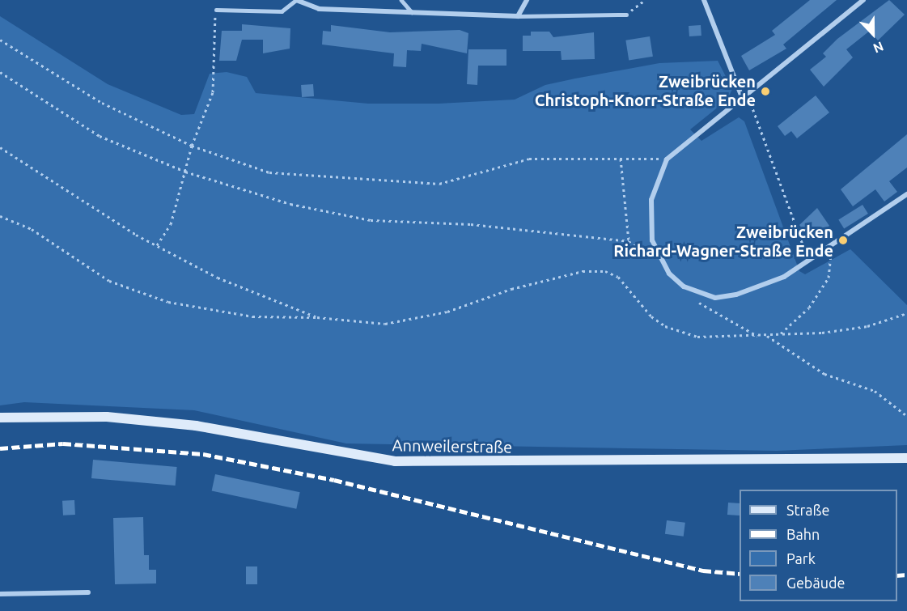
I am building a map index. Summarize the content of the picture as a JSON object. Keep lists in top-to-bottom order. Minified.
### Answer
{"streets":{"street":["Annweilerstraße"]},"places":["Zweibrücken Christoph-Knorr-Straße Ende","Zweibrücken Richard-Wagner-Straße Ende"],"legend":["Straße","Bahn","Park","Gebäude"],"north":"bottom"}
